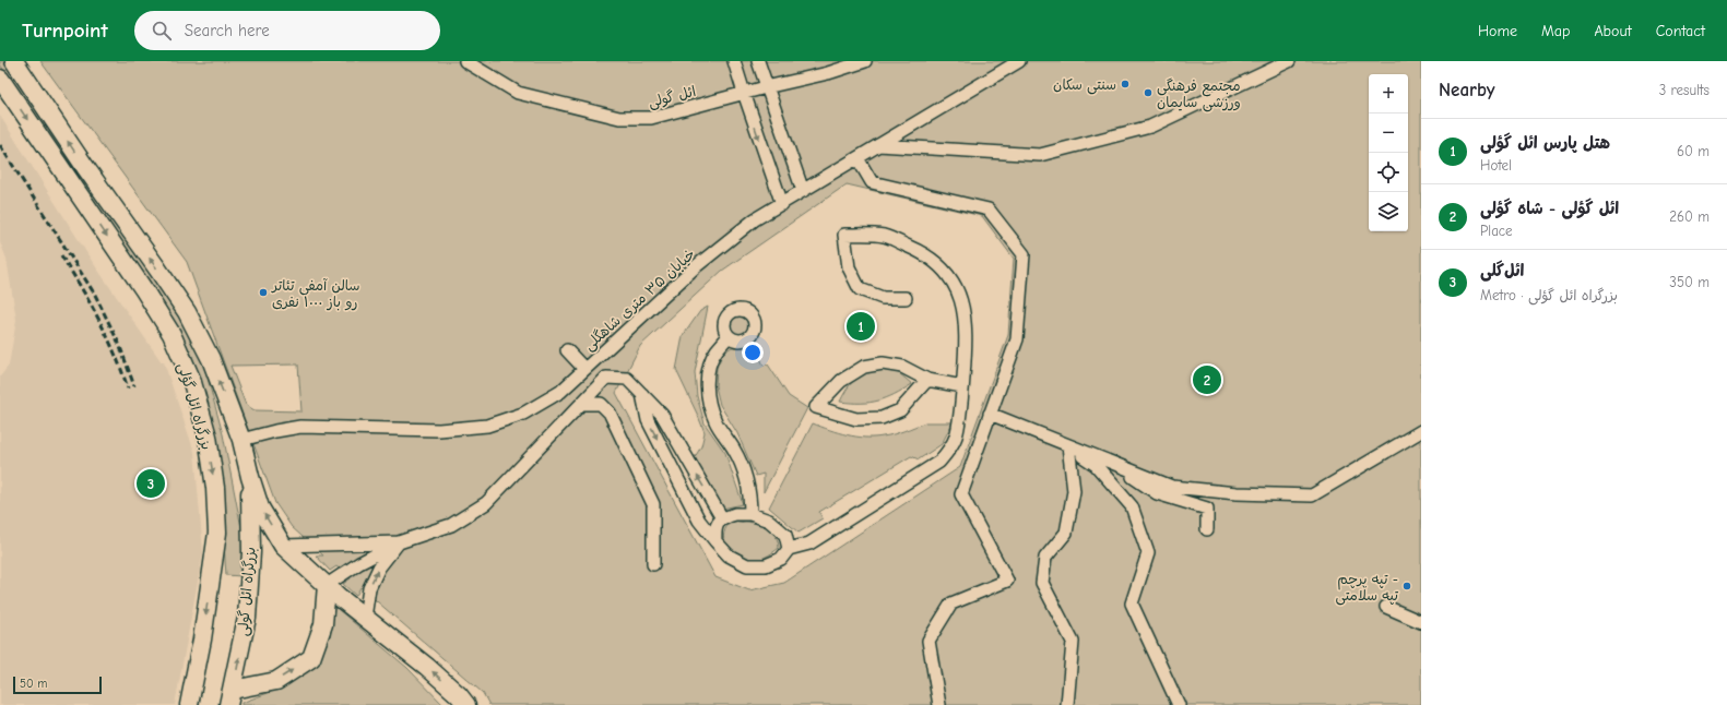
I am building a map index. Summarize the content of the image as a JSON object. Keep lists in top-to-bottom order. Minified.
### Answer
{"streets":{"highway":["بزرگراه ائل گؤلی","بزرگراه ائل گولی"],"street":["ائل گولی","خیابان ۳۵ متری شاهگلی"]},"crossings":[["خیابان ۳۵ متری شاهگلی","بزرگراه ائل گؤلی"],["بزرگراه ائل گؤلی","بزرگراه ائل گولی"]],"one_way":["بزرگراه ائل گولی"],"places":["سنتی سکان","مجتمع فرهنگی ورزشی سایمان","سالن آمفی تئاتر رو باز ۱۰۰۰ نفری","تپه پرچم - تپه سلامتی"],"scale_bar":"50 m","page":{"header":"Turnpoint","search":"Search here","nav":["Home","Map","About","Contact"],"heading":["Nearby","3 results"],"map_buttons":["+","−"],"list":[{"mark":"1","name":"هتل پارس ائل گؤلی","note":"Hotel","value":"60 m"},{"mark":"2","name":"ائل گؤلی - شاه گؤلی","note":"Place","value":"260 m"},{"mark":"3","name":"ائل‌گلی","note":"Metro · بزرگراه ائل گؤلی","value":"350 m"}],"pins":["1","2","3"],"scale":"50 m"}}
